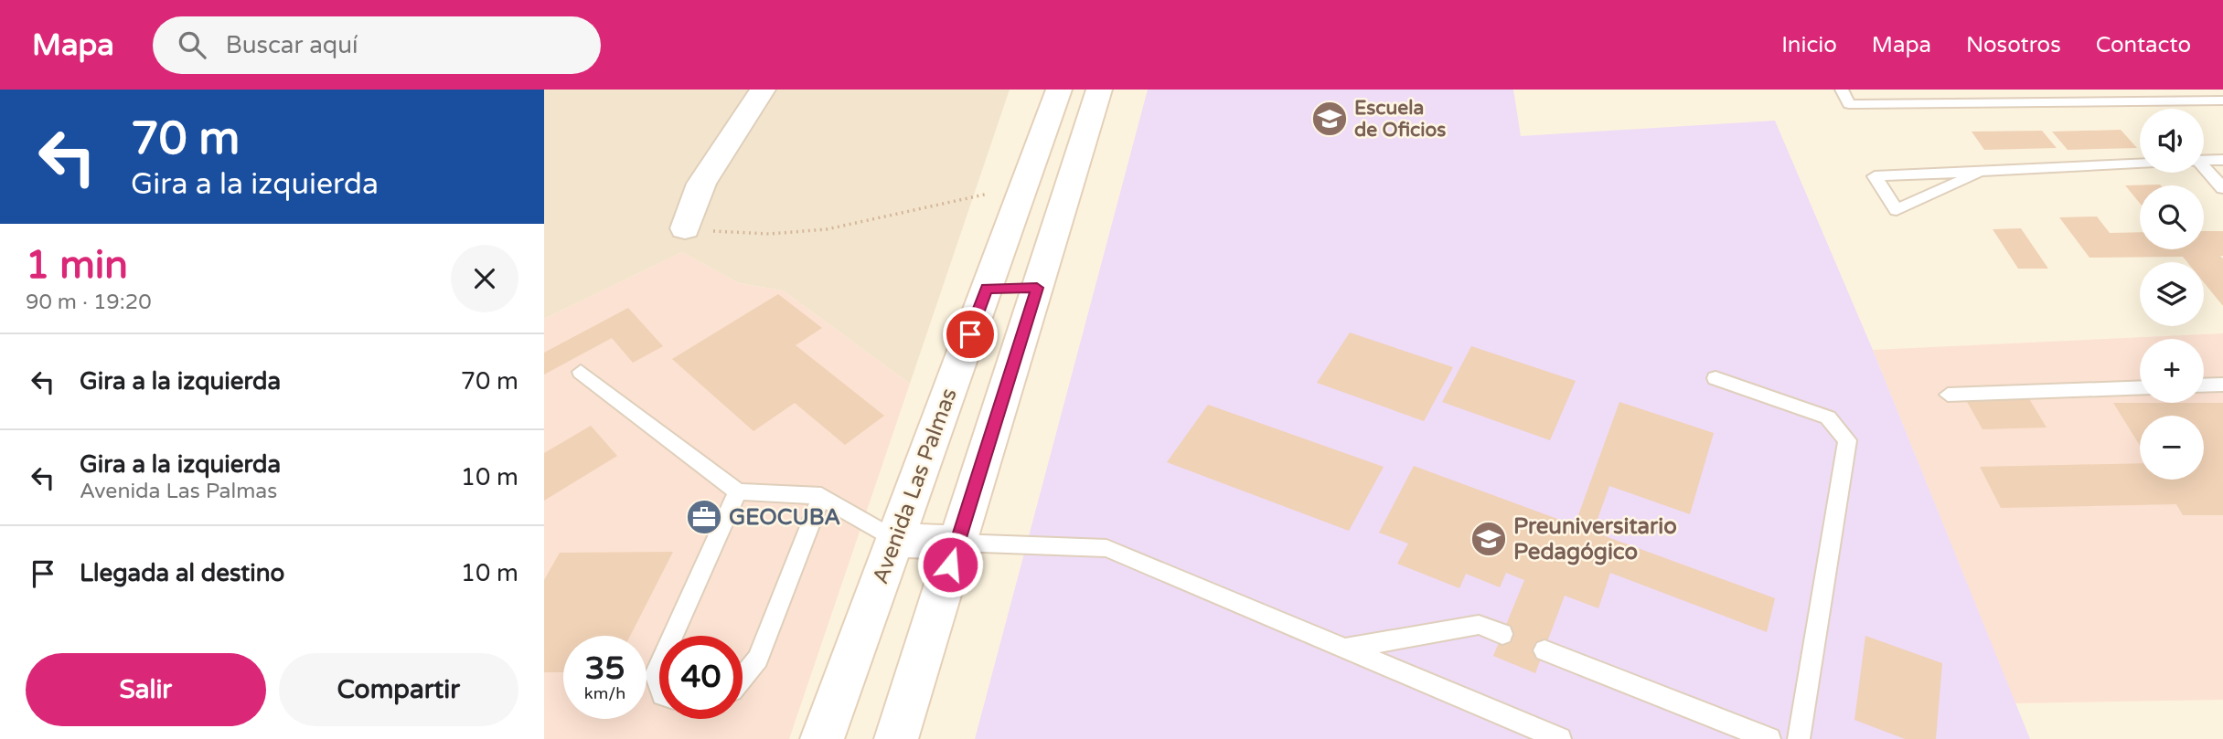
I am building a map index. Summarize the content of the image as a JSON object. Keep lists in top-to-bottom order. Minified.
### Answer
{"streets":{"street":["Avenida Las Palmas"]},"places":{"school or university":["Escuela de Oficios","Preuniversitario Pedagógico"],"office":["GEOCUBA"]},"page":{"header":"Mapa","search":"Buscar aquí","nav":["Inicio","Mapa","Nosotros","Contacto"],"turn":["70 m","Gira a la izquierda"],"map_buttons":["+","−"],"heading":["1 min","90 m · 19:20"],"list":[{"name":"Gira a la izquierda","value":"70 m"},{"name":"Gira a la izquierda","note":"Avenida Las Palmas","value":"10 m"},{"name":"Llegada al destino","value":"10 m"}],"speed":"35 km/h","limit":"40","buttons":["Salir","Compartir"]}}
